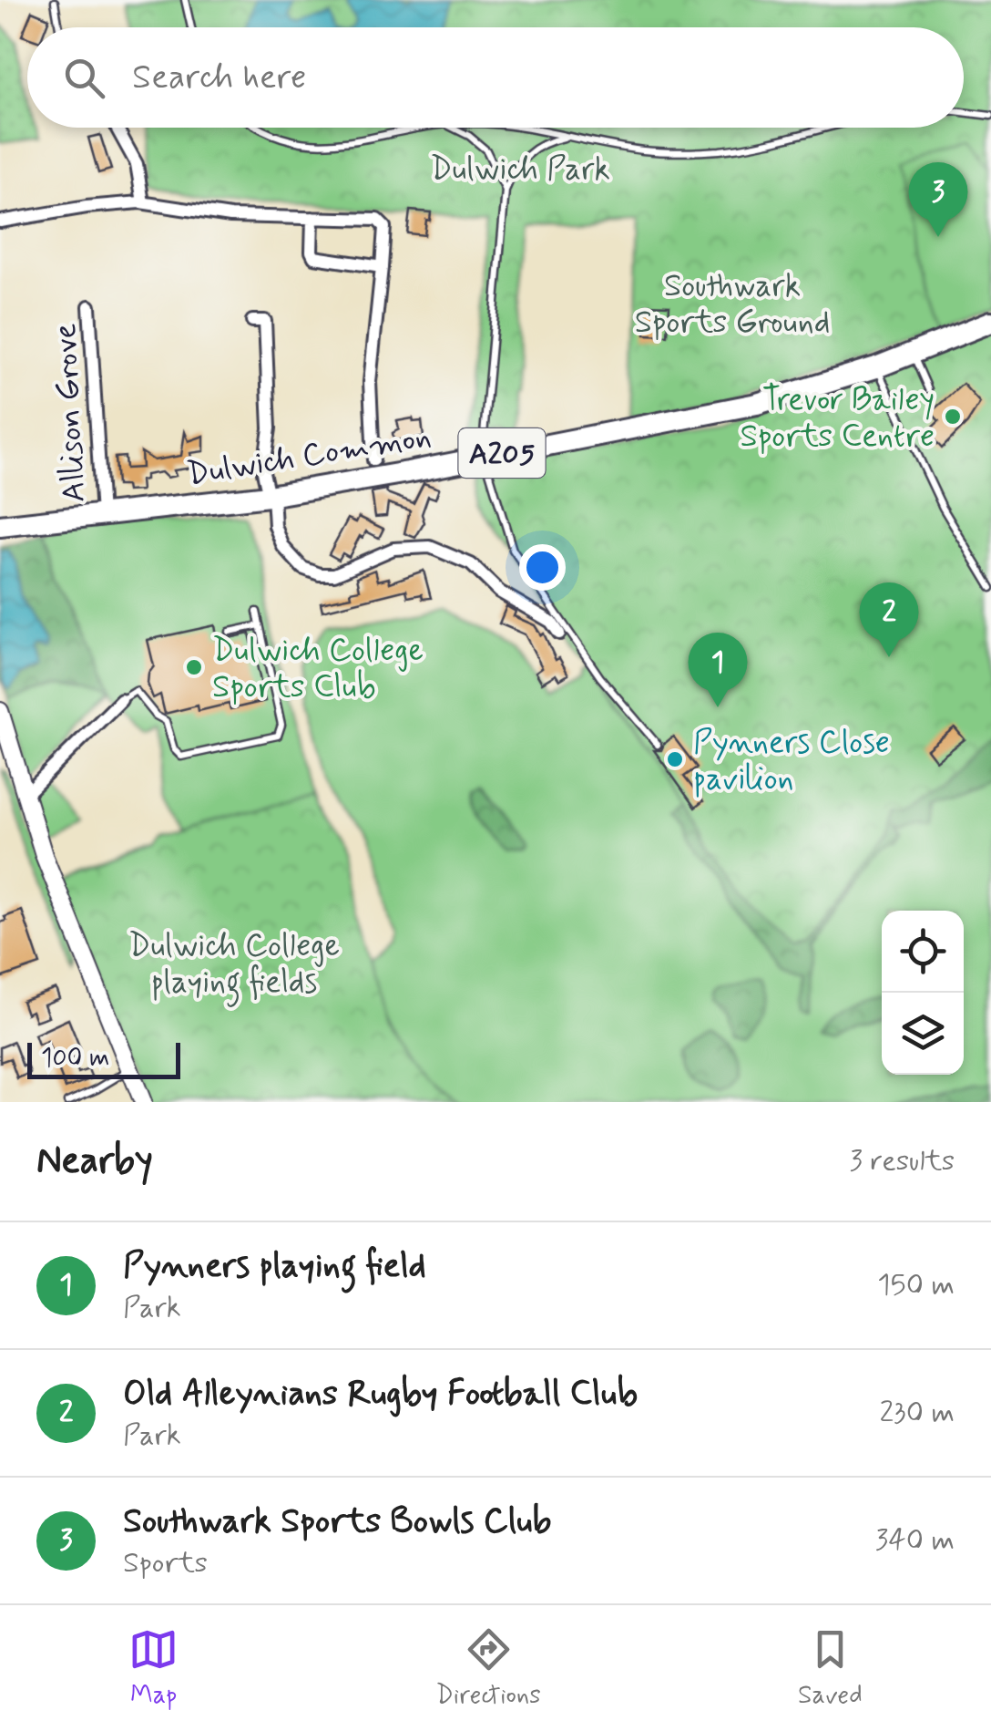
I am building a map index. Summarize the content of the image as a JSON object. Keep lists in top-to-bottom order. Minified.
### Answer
{"streets":{"highway":["A205","Dulwich Common"],"street":["Allison Grove"]},"crossings":[["Allison Grove","Dulwich Common"]],"parks":["Dulwich Park","Southwark Sports Ground","Dulwich College playing fields"],"places":["Trevor Bailey Sports Centre","Dulwich College Sports Club","Pynners Close pavilion"],"scale_bar":"100 m","page":{"search":"Search here","pins":["3","2","1"],"scale":"100 m","heading":["Nearby","3 results"],"list":[{"mark":"1","name":"Pynners playing field","note":"Park","value":"150 m"},{"mark":"2","name":"Old Alleynians Rugby Football Club","note":"Park","value":"230 m"},{"mark":"3","name":"Southwark Sports Bowls Club","note":"Sports","value":"340 m"}],"nav":["Map","Directions","Saved"]}}
